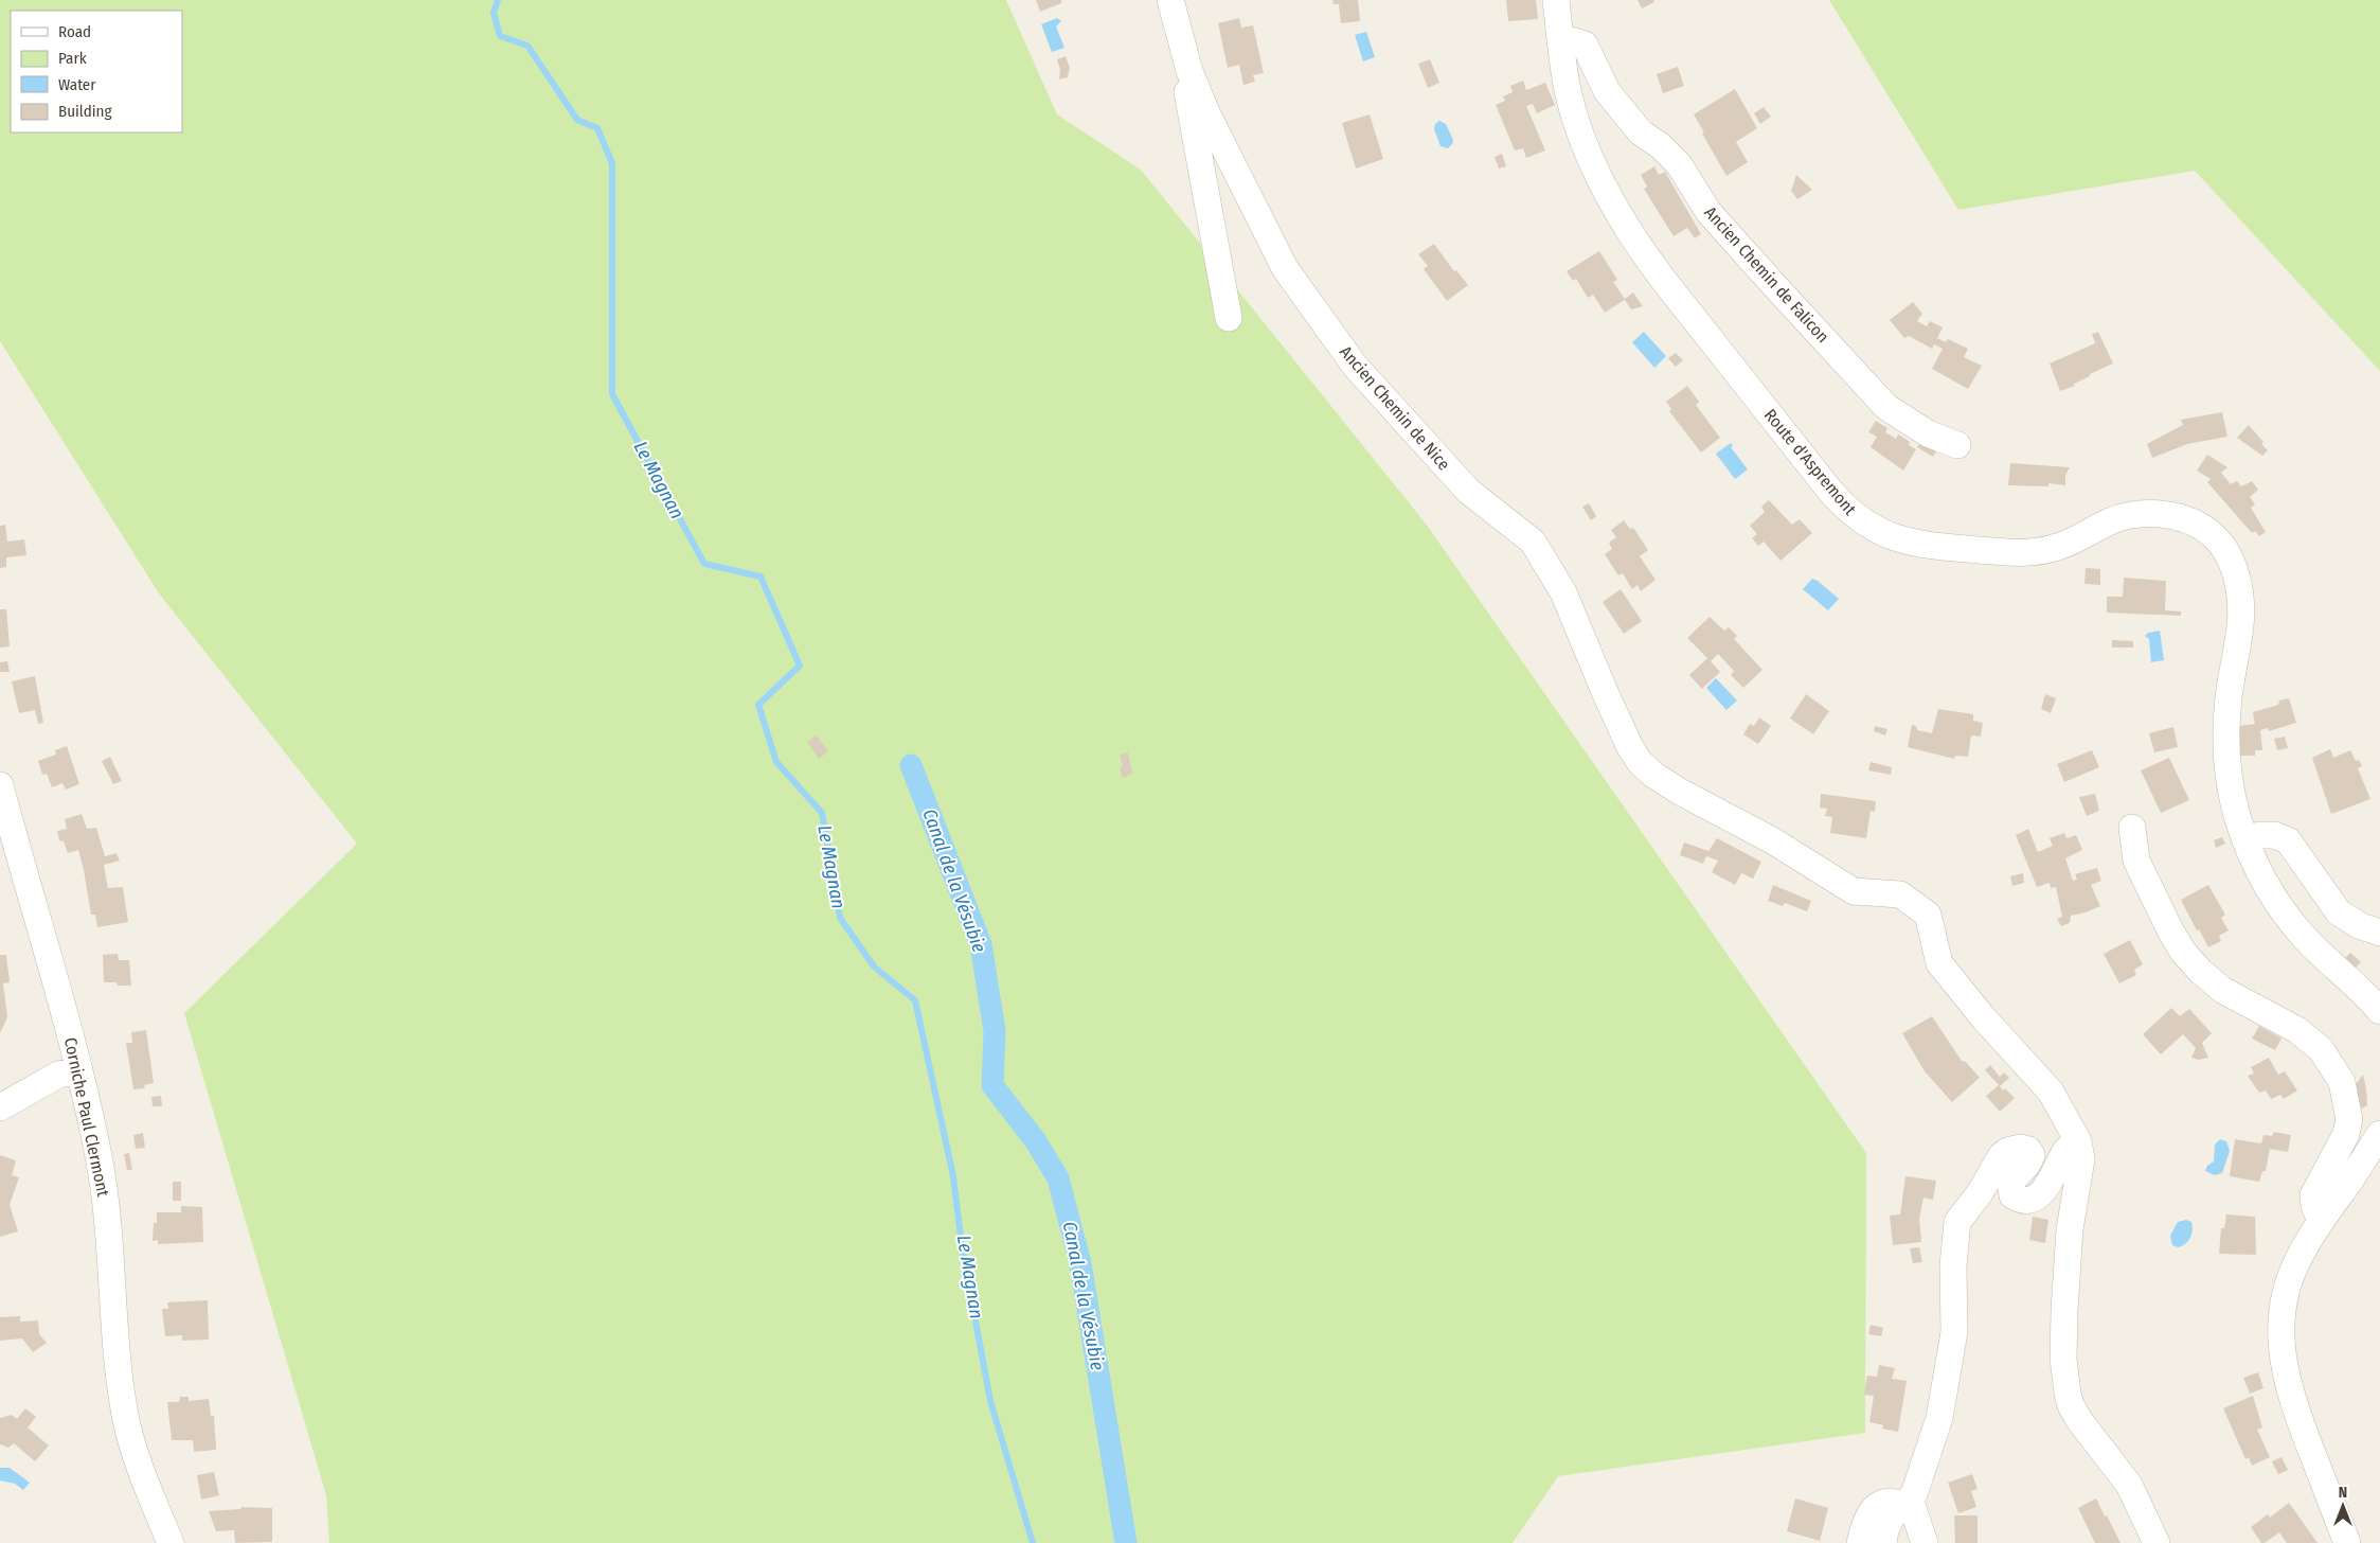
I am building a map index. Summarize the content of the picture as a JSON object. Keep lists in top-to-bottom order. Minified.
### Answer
{"streets":{"street":["Ancien Chemin de Falicon","Ancien Chemin de Nice","Route d'Aspremont","Corniche Paul Clermont"]},"crossings":[["Ancien Chemin de Falicon","Route d'Aspremont"]],"water":["Le Magnan","Canal de la Vésubie"],"legend":["Road","Park","Water","Building"],"north":"top"}
